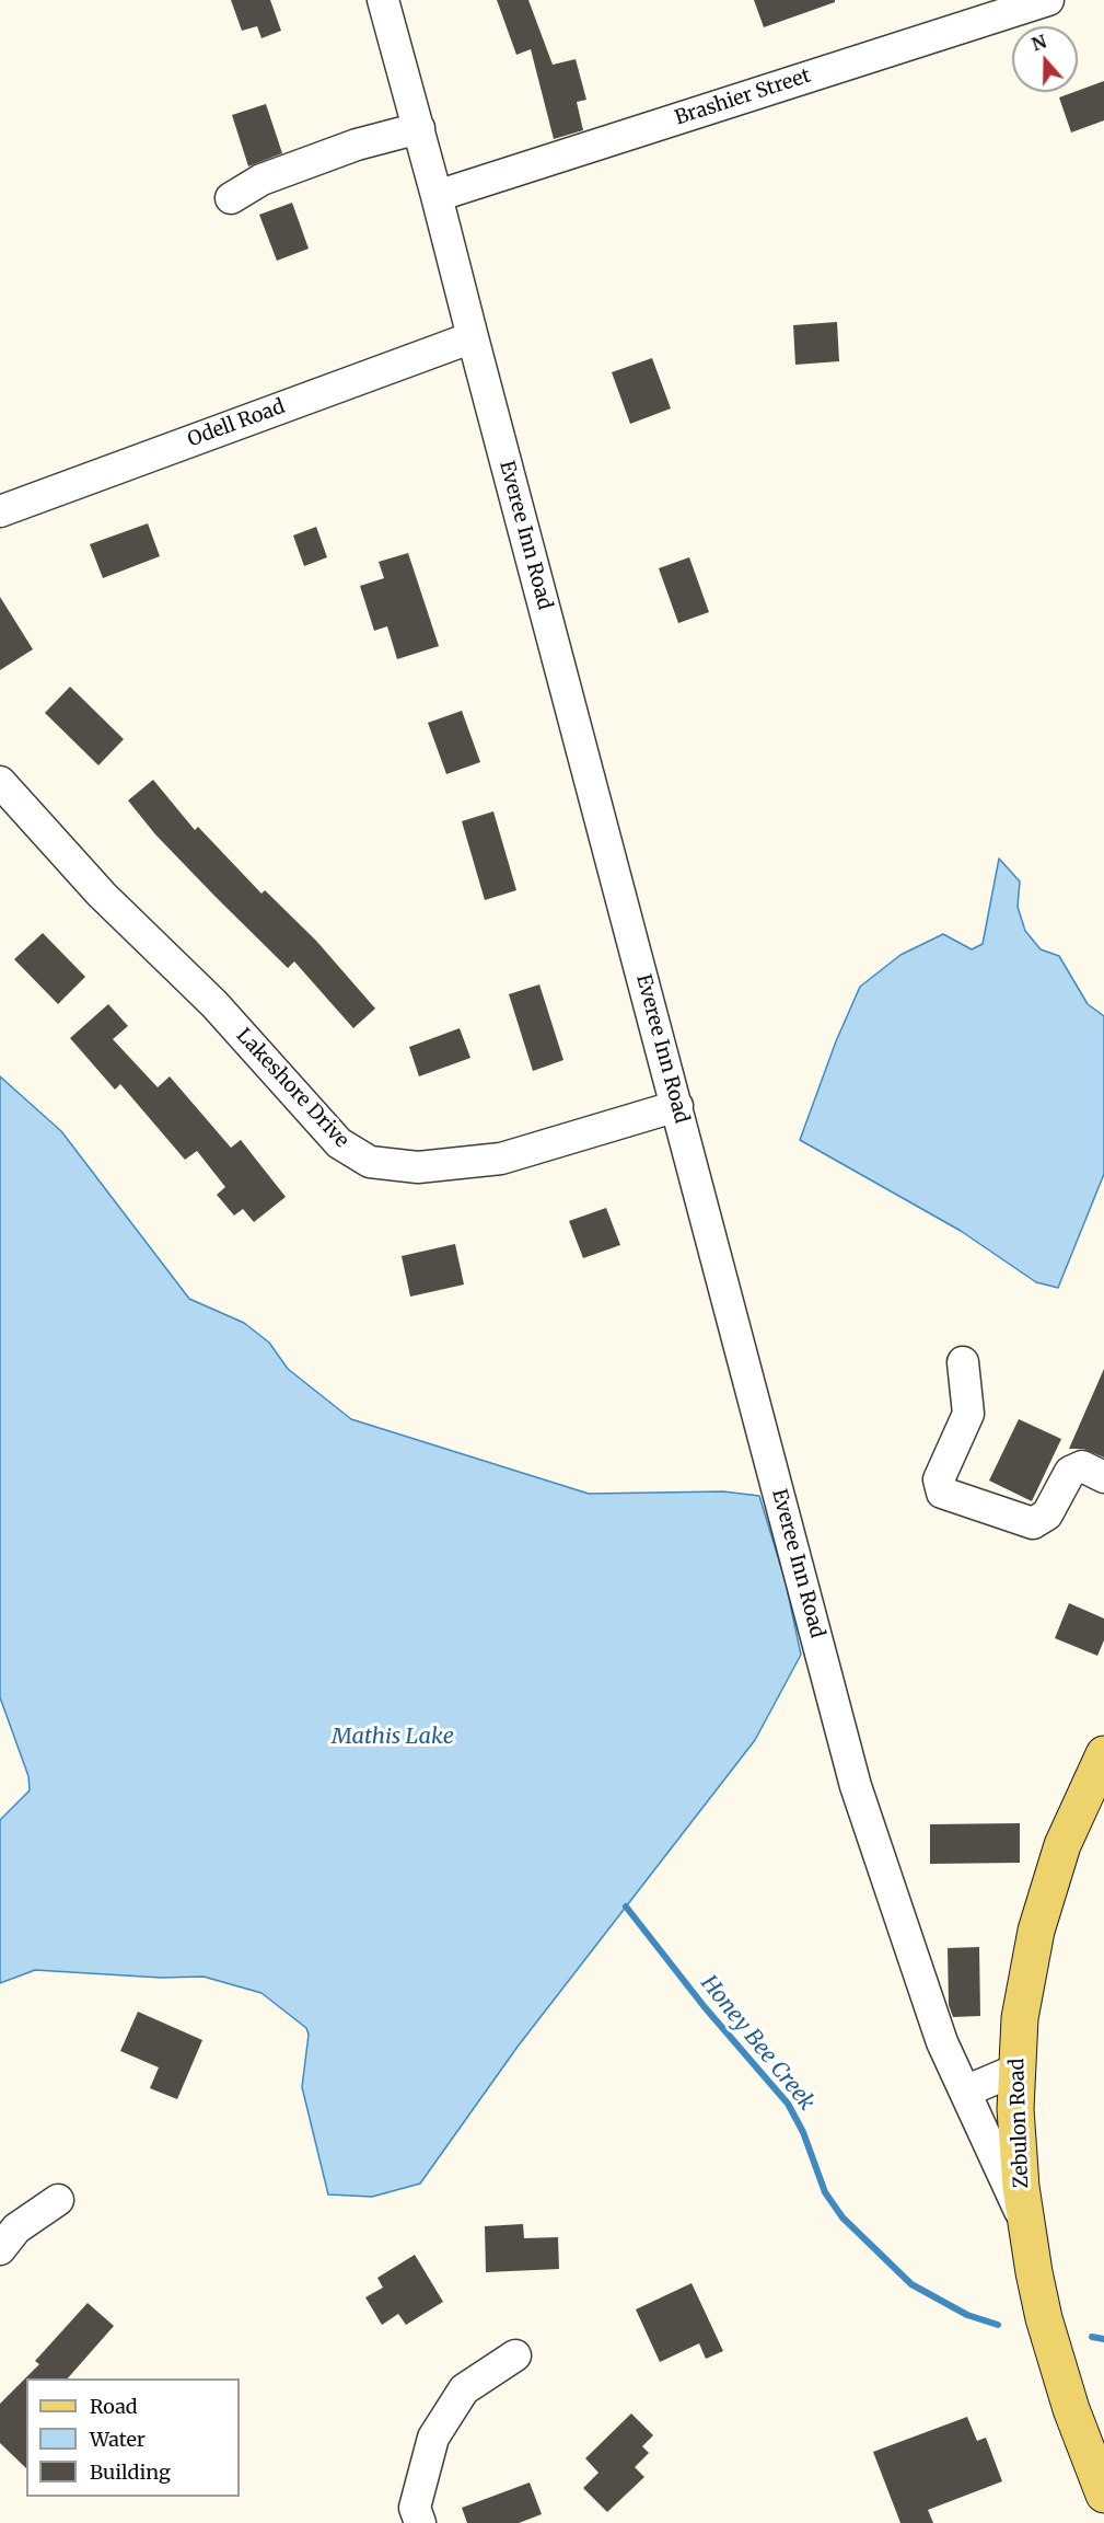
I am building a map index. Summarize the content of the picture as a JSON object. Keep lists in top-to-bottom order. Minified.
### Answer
{"streets":{"main road":["Zebulon Road"],"street":["Brashier Street","Odell Road","Everee Inn Road","Lakeshore Drive"]},"crossings":[["Brashier Street","Everee Inn Road"],["Odell Road","Everee Inn Road"],["Everee Inn Road","Lakeshore Drive"],["Everee Inn Road","Zebulon Road"]],"water":["Mathis Lake","Honey Bee Creek"],"legend":["Road","Water","Building"],"north":"top"}
